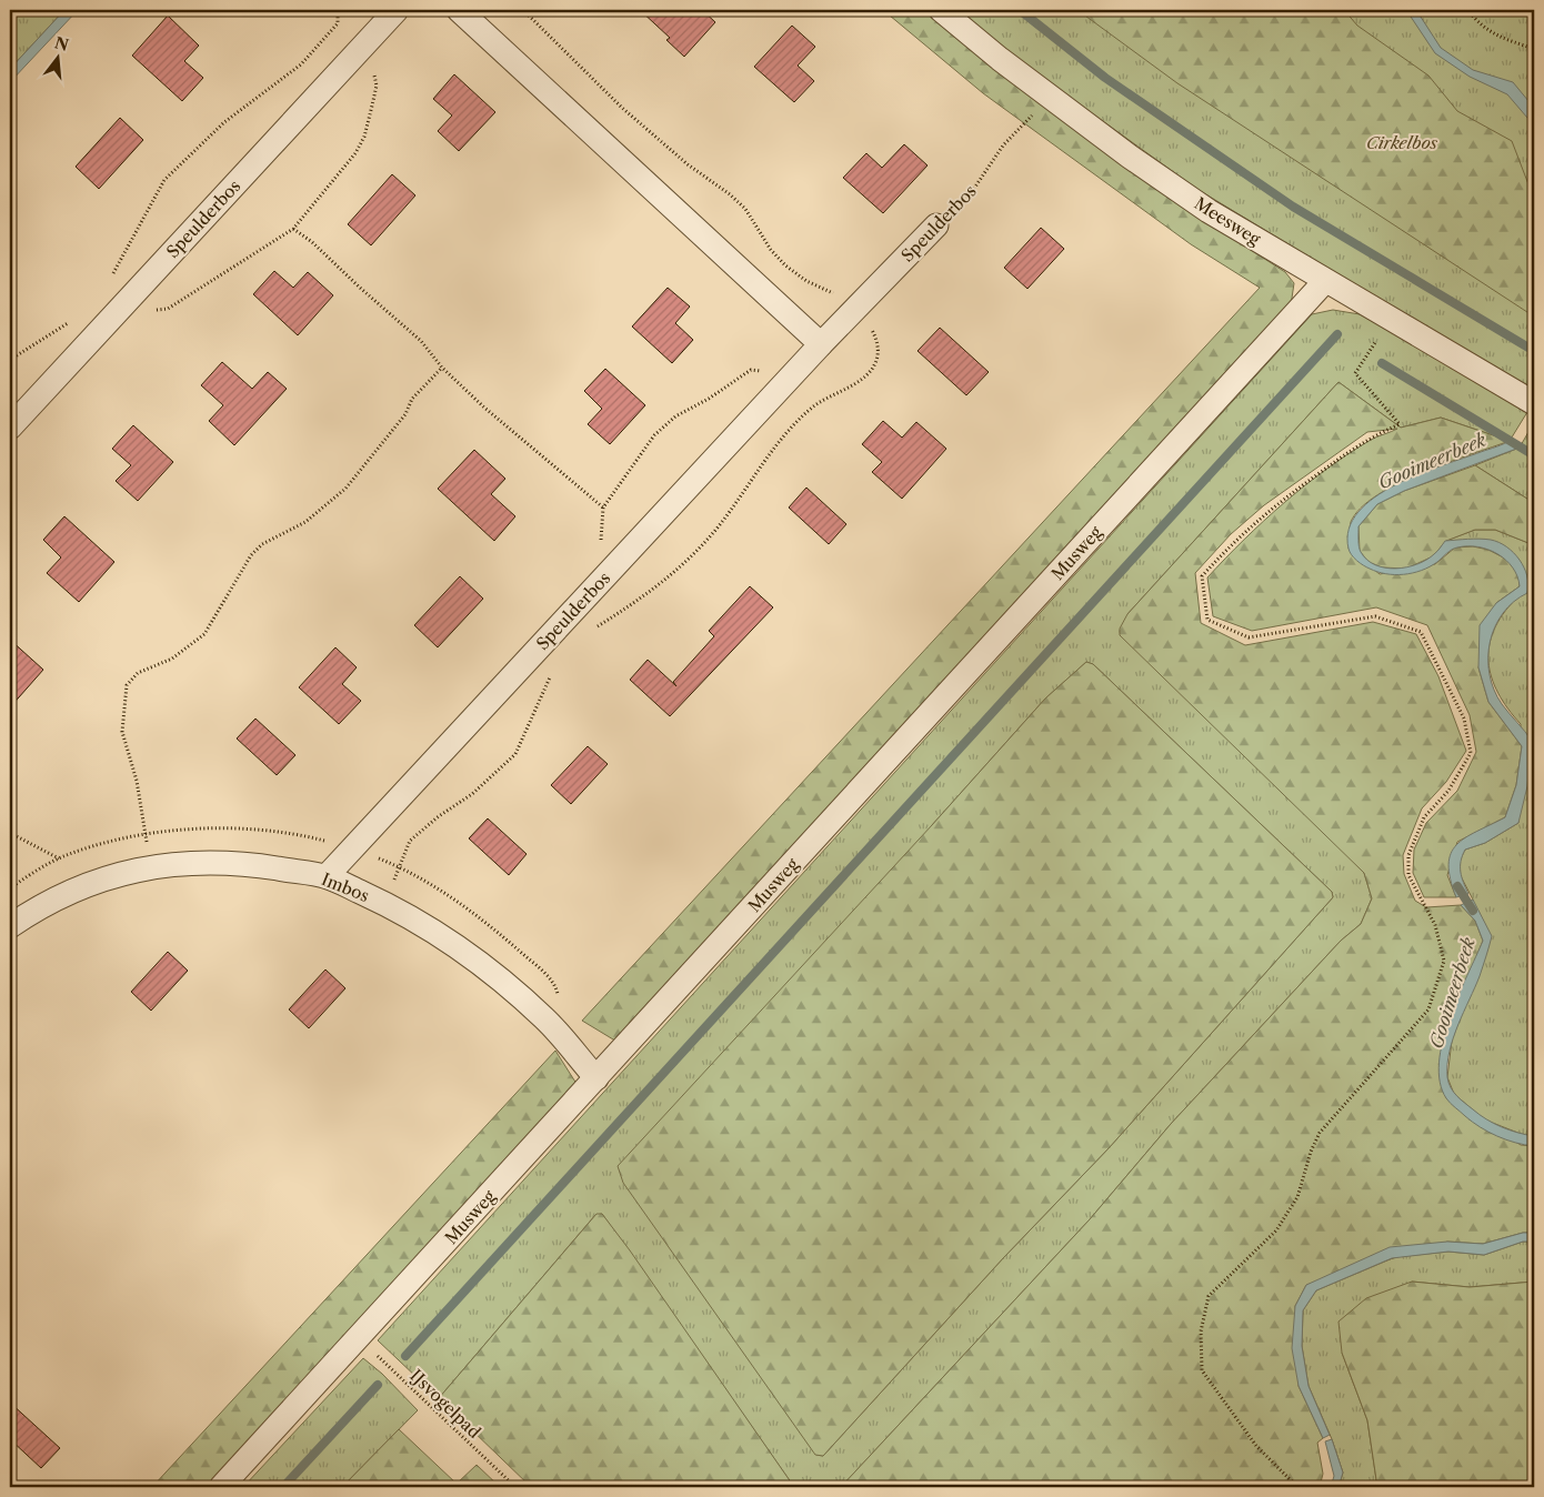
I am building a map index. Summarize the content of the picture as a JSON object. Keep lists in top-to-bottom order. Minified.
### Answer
{"streets":{"street":["Speulderbos","Meesweg","Musweg","Imbos"],"path":["IJsvogelpad"]},"crossings":[["Speulderbos","Meesweg"],["Speulderbos","Imbos"],["Meesweg","Musweg"],["Musweg","Imbos"],["Musweg","IJsvogelpad"]],"water":["Gooimeerbeek"],"parks":["Cirkelbos"],"north":"top"}
